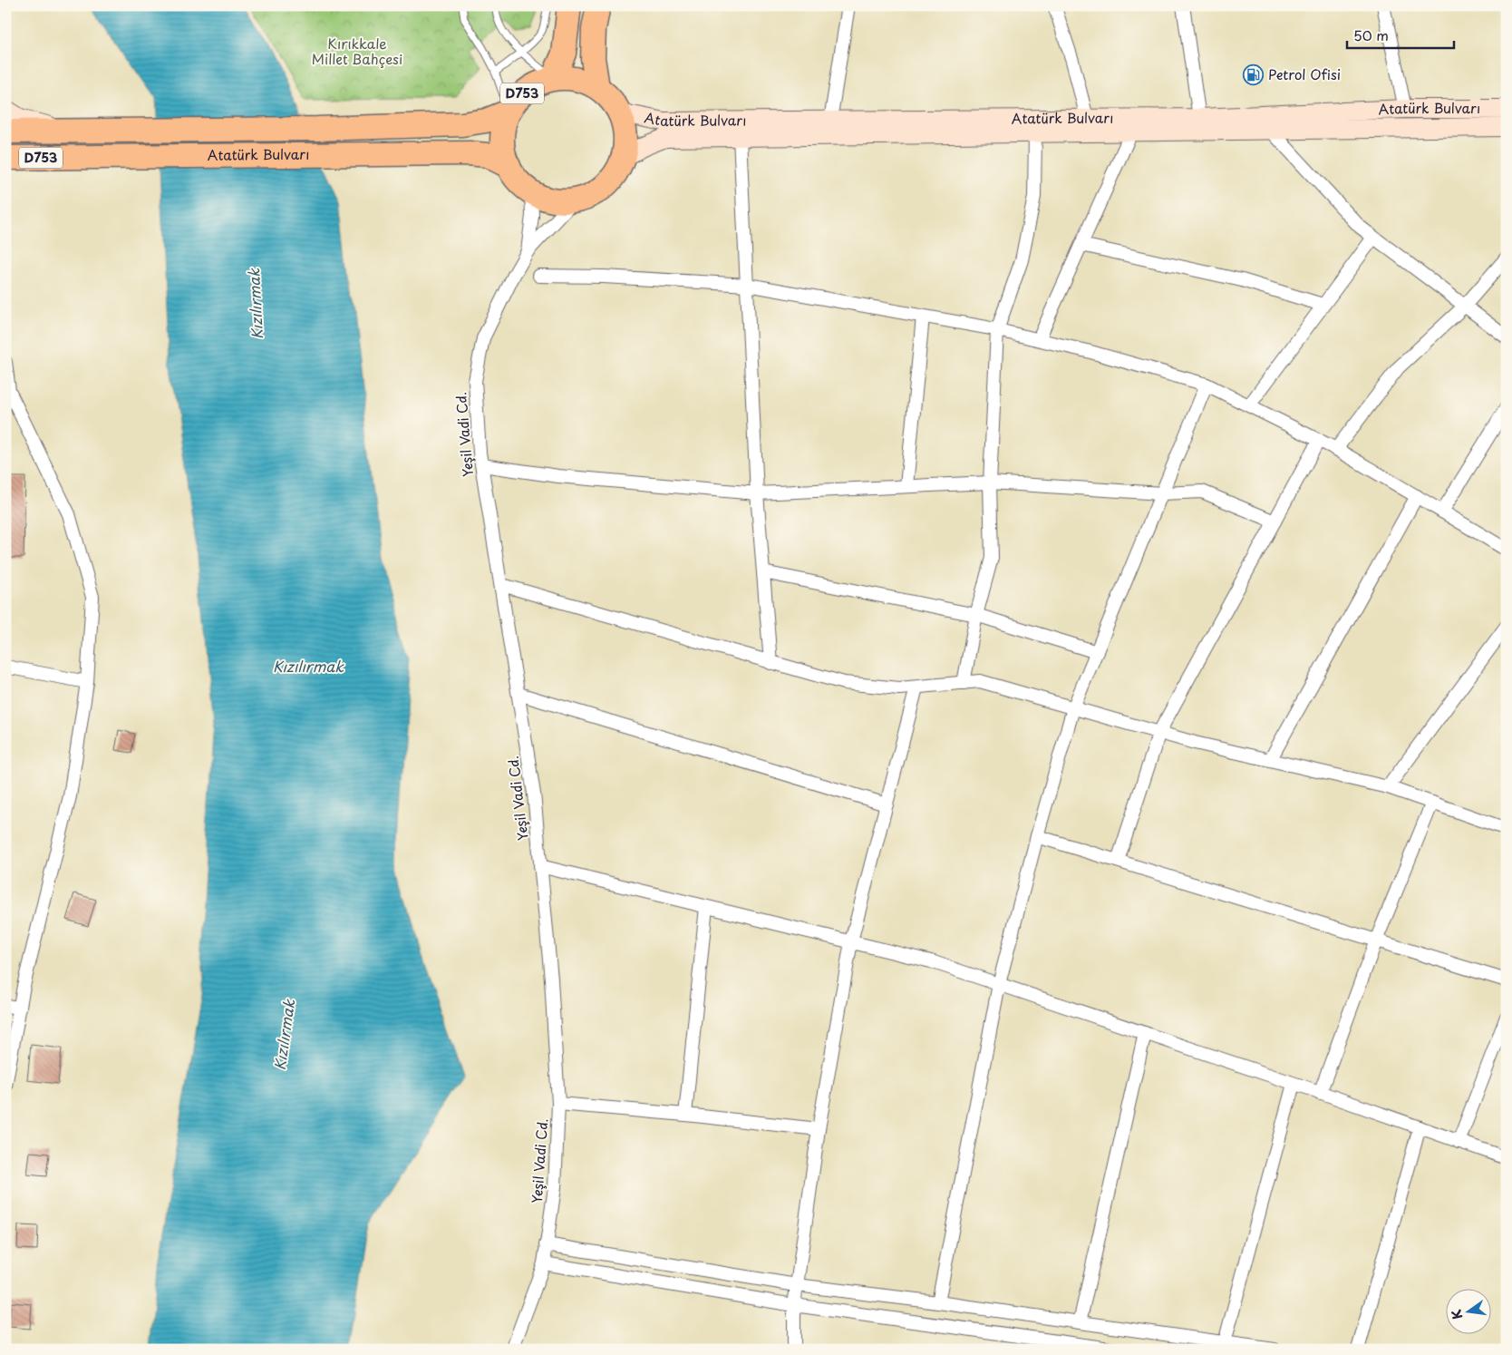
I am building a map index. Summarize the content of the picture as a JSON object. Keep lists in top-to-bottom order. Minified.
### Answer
{"streets":{"highway":["D753","Atatürk Bulvarı"],"street":["Yeşil Vadi Cd."]},"crossings":[["D753","Atatürk Bulvarı"]],"water":["Kızılırmak"],"parks":["Kırıkkale Millet Bahçesi"],"places":{"fuel station":["Petrol Ofisi"]},"scale_bar":"50 m","north":"left"}
